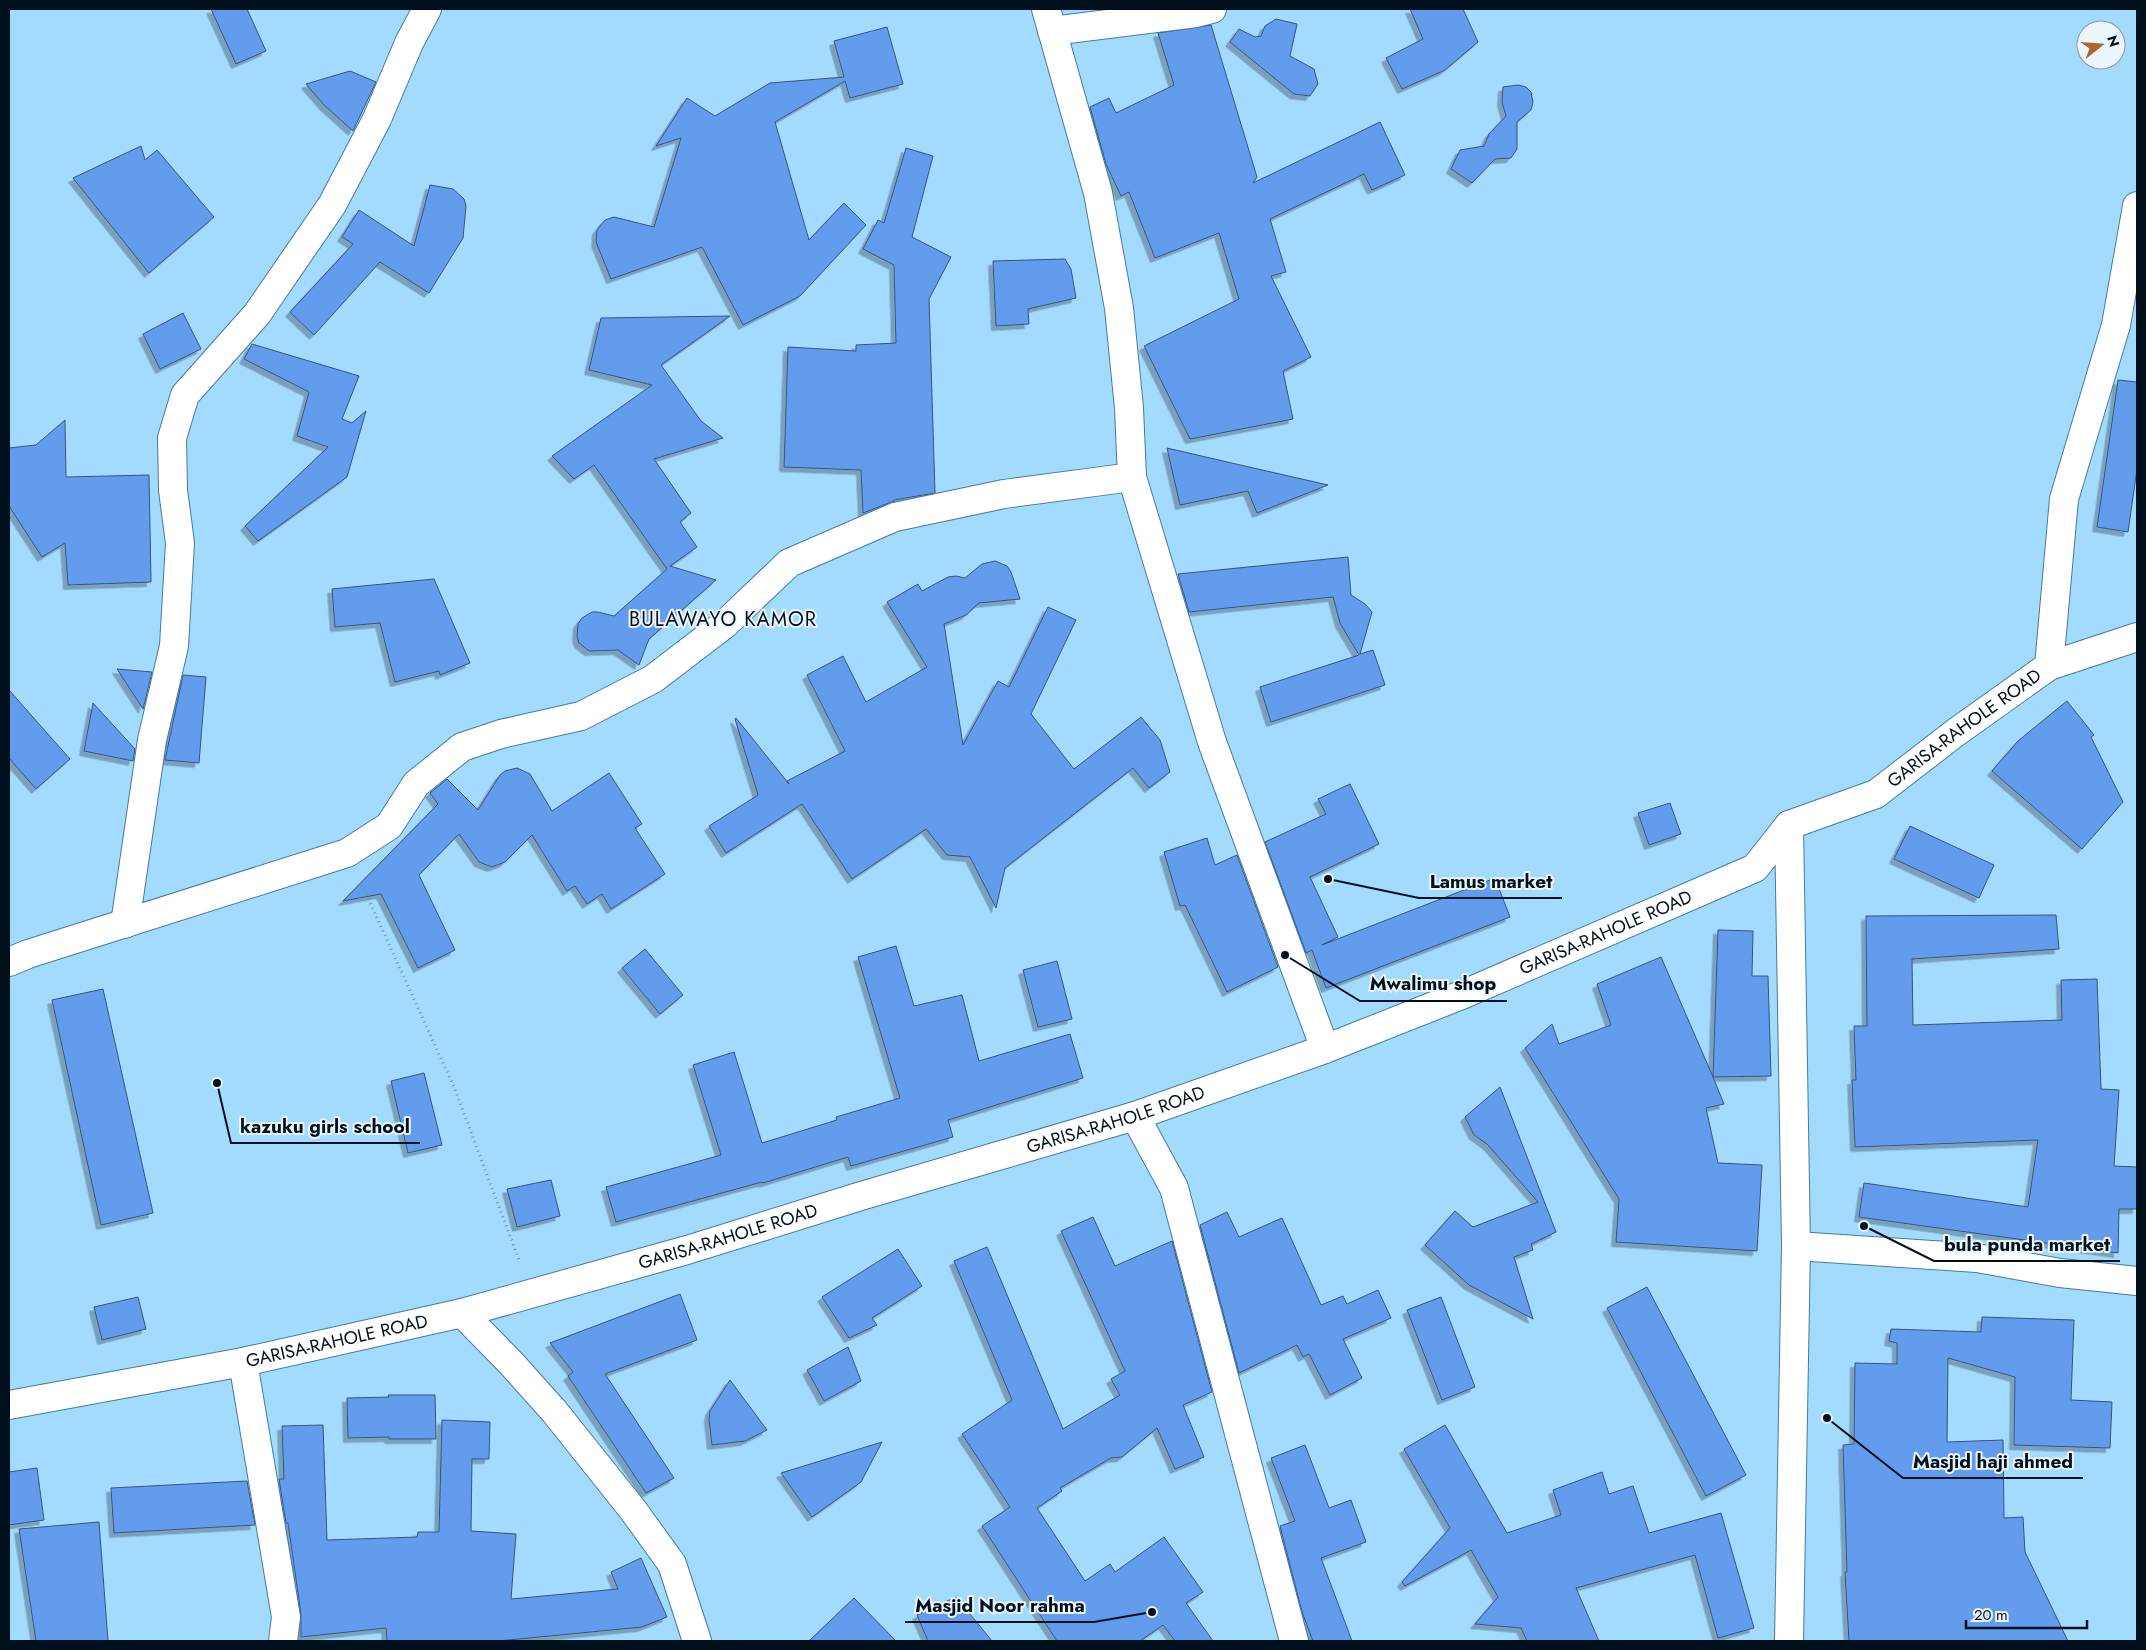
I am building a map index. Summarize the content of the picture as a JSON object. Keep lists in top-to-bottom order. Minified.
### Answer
{"streets":{"street":["GARISA-RAHOLE ROAD"]},"districts":["BULAWAYO KAMOR"],"places":["Lamus market","Mwalimu shop","kazuku girls school","bula punda market","Masjid haji ahmed","Masjid Noor rahma"],"scale_bar":"20 m","north":"right"}
